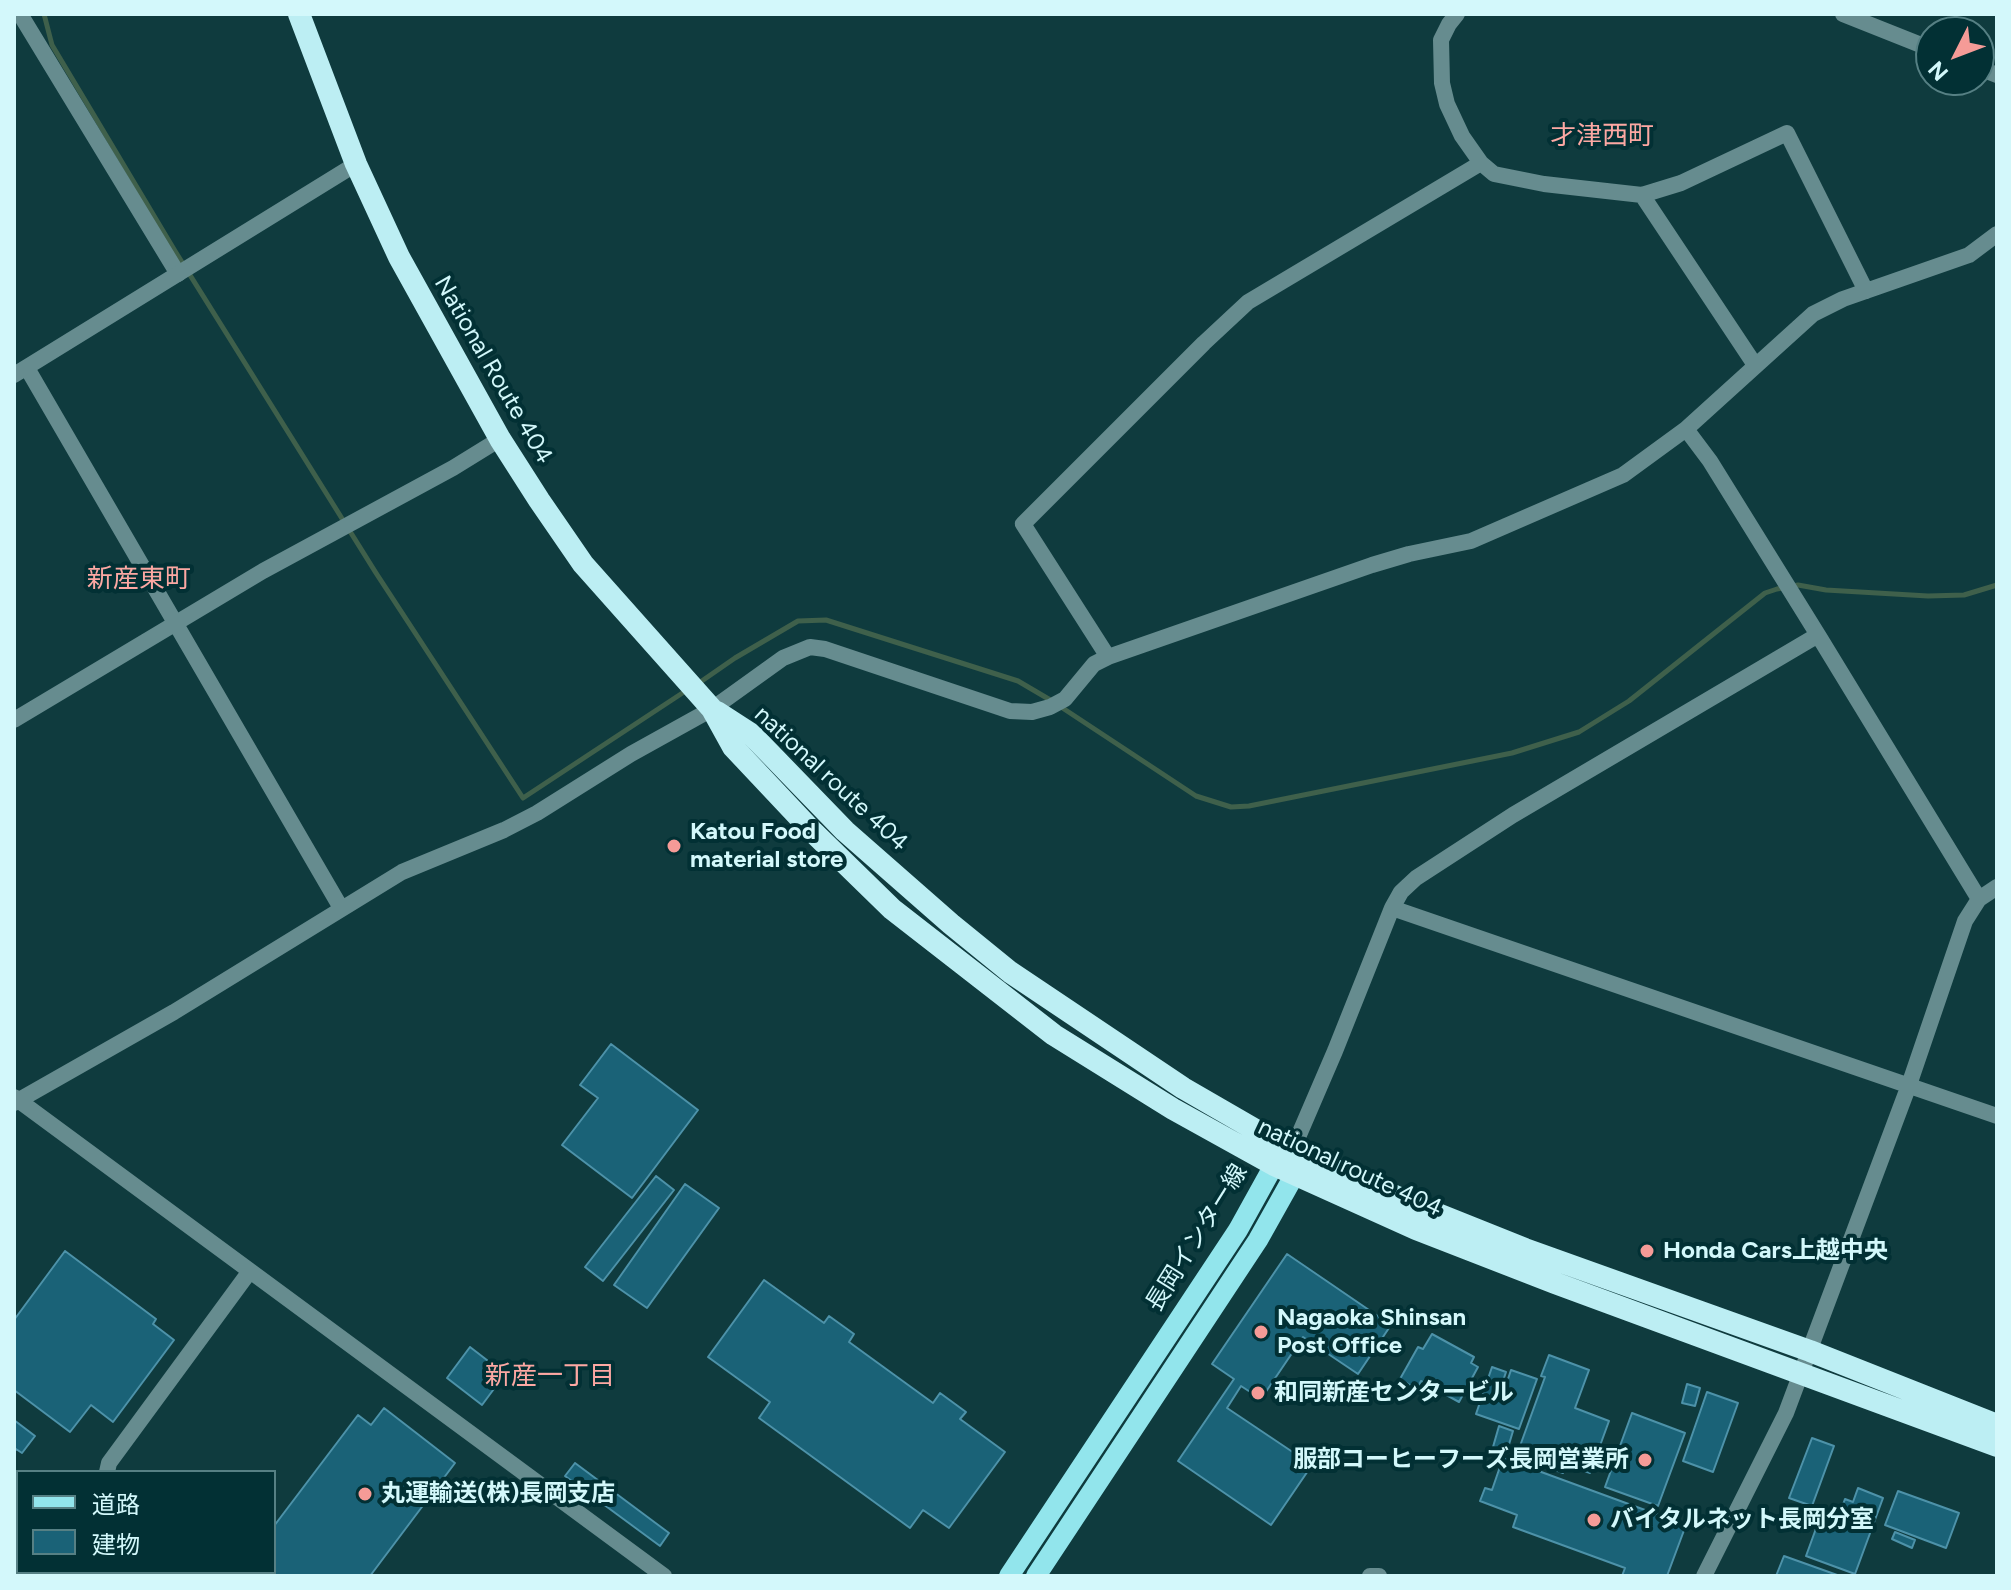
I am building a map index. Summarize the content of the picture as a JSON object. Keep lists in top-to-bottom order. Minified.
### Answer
{"streets":{"highway":["National Route 404","national route 404"],"main road":["長岡インター線"]},"crossings":[["National Route 404","national route 404"],["national route 404","長岡インター線"]],"districts":["才津西町","新産東町","新産一丁目"],"places":["Katou Food material store","Honda Cars上越中央","Nagaoka Shinsan Post Office","和同新産センタービル","服部コーヒーフーズ長岡営業所","丸運輸送(株)長岡支店","バイタルネット長岡分室"],"legend":["道路","建物"],"north":"bottom left"}
